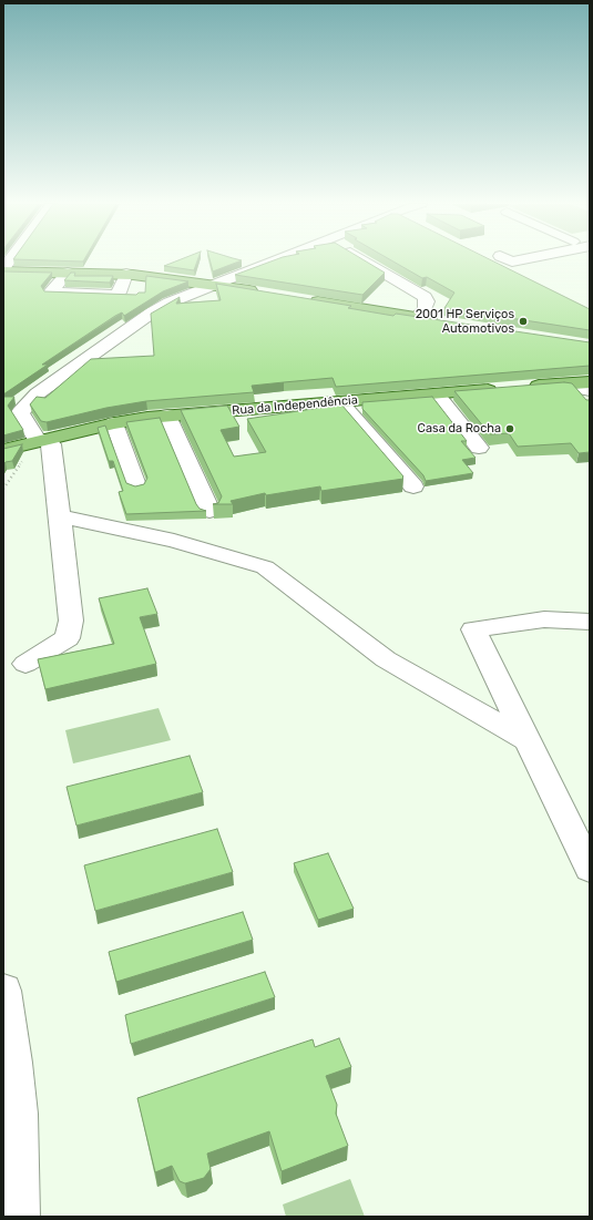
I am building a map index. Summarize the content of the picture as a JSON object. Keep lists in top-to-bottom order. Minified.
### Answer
{"streets":{"main road":["Rua da Independência"]},"places":["2001 HP Serviços Automotivos","Casa da Rocha"]}
